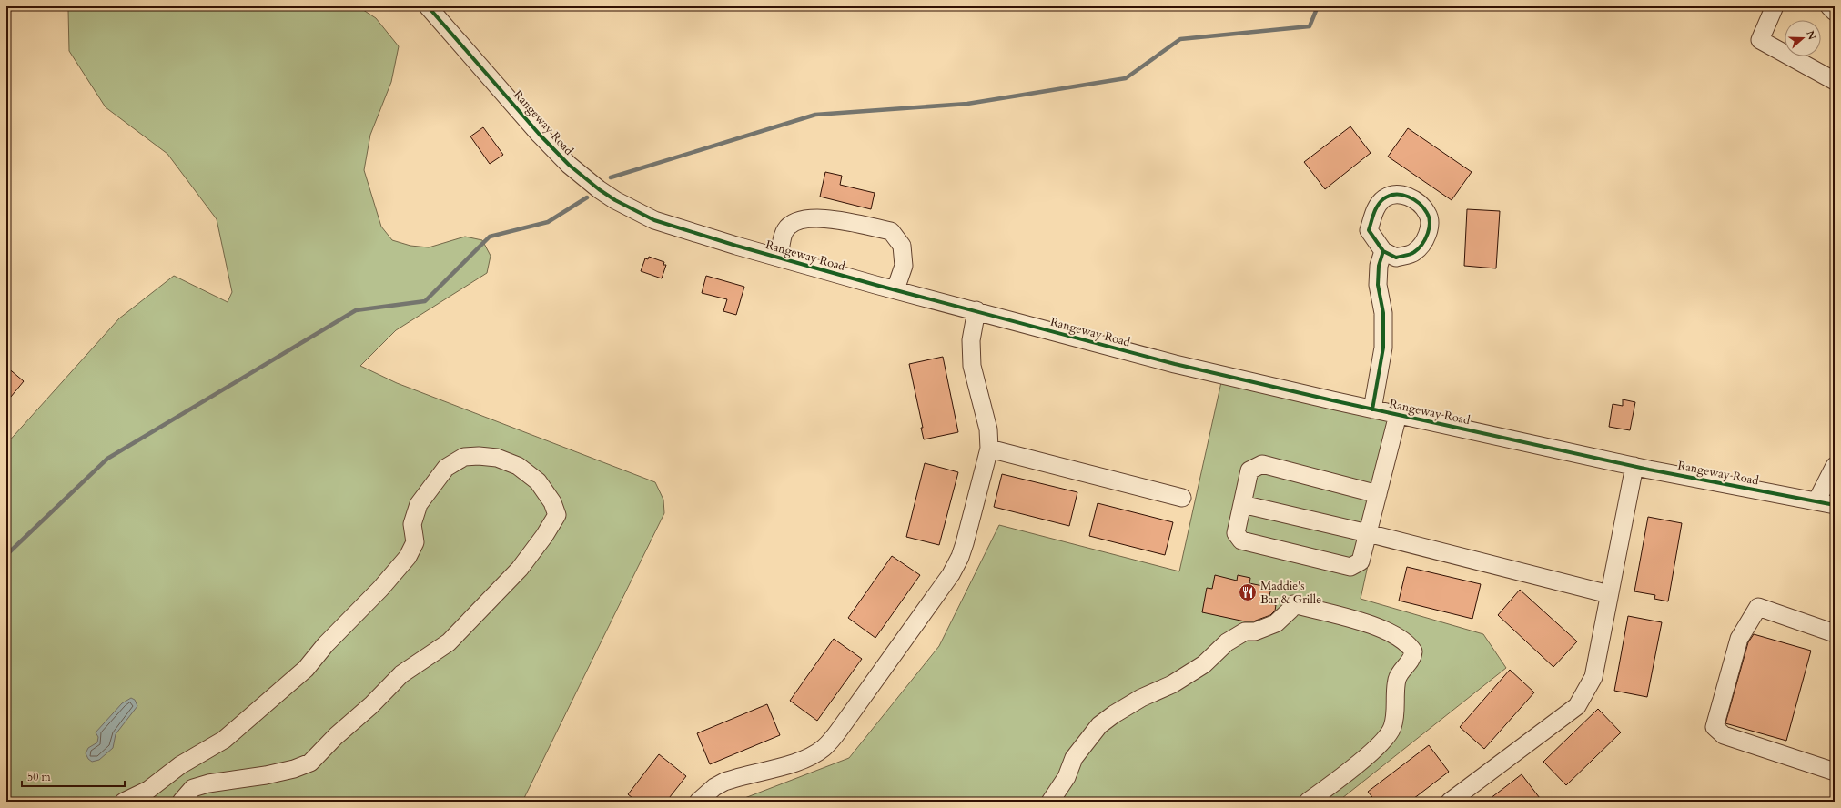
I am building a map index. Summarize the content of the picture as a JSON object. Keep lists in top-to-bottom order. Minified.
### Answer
{"streets":{"street":["Rangeway Road"]},"places":{"restaurant":["Maddie's Bar & Grille"]},"scale_bar":"50 m","north":"right"}
